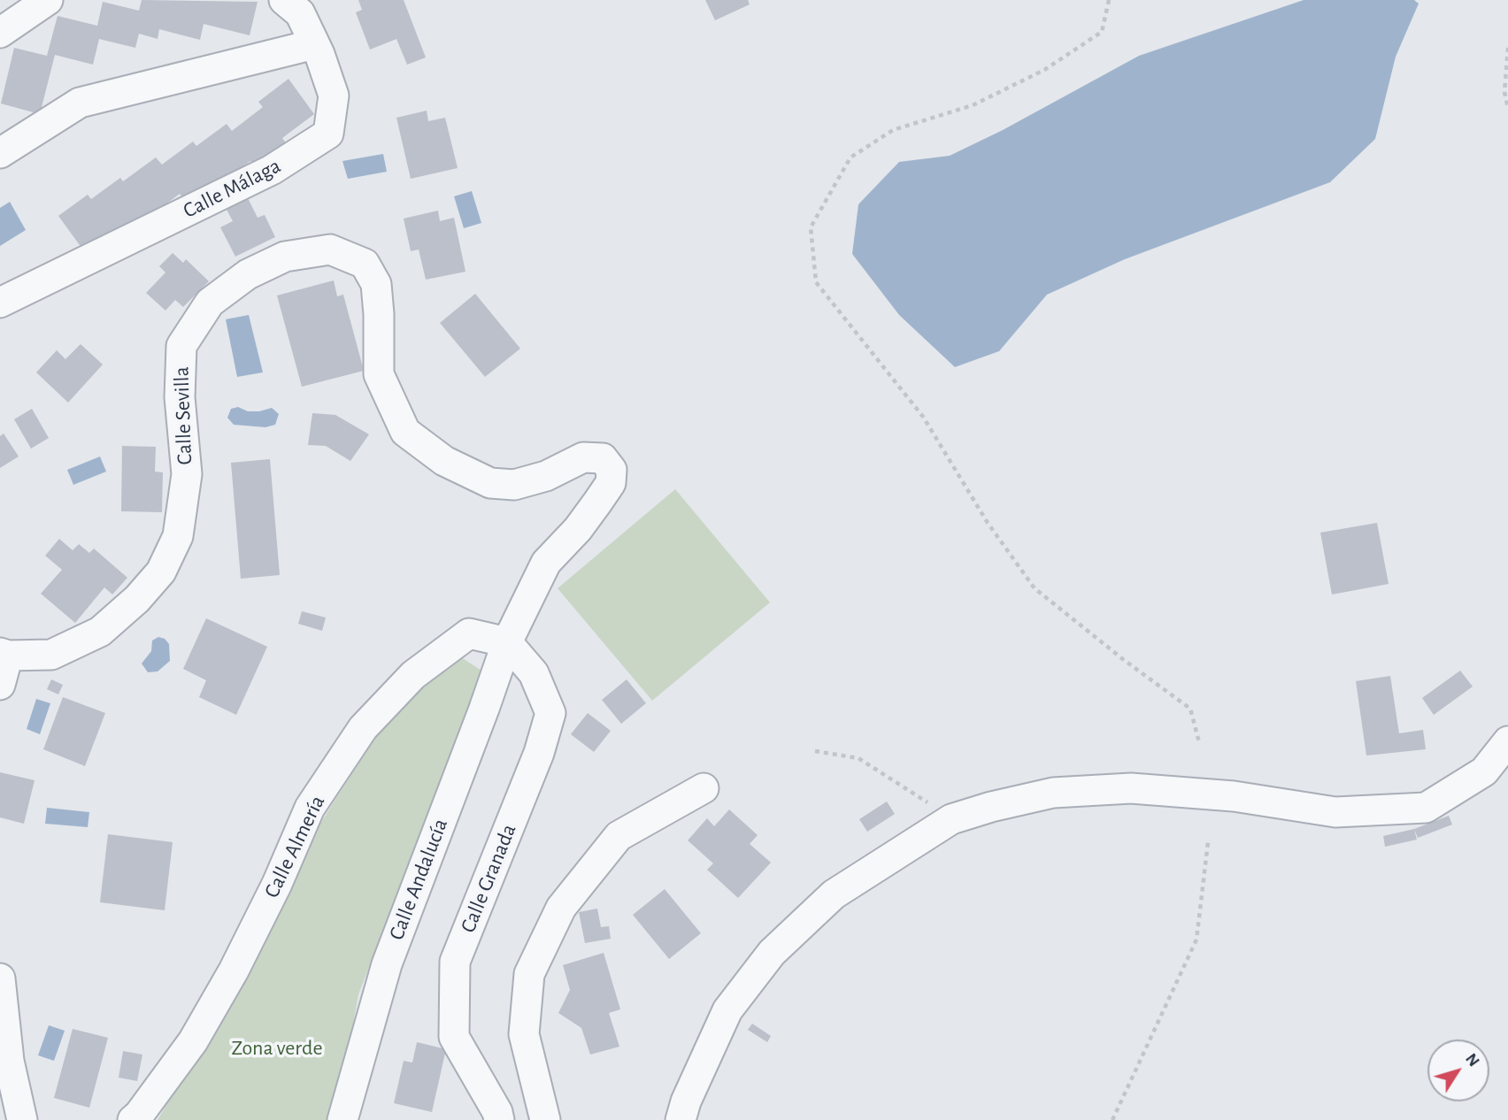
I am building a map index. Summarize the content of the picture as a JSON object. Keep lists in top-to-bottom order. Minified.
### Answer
{"streets":{"street":["Calle Málaga","Calle Sevilla","Calle Almería","Calle Granada","Calle Andalucía"]},"crossings":[["Calle Sevilla","Calle Almería"],["Calle Sevilla","Calle Granada"],["Calle Sevilla","Calle Andalucía"],["Calle Almería","Calle Granada"],["Calle Almería","Calle Andalucía"],["Calle Granada","Calle Andalucía"]],"parks":["Zona verde"],"north":"top right"}
